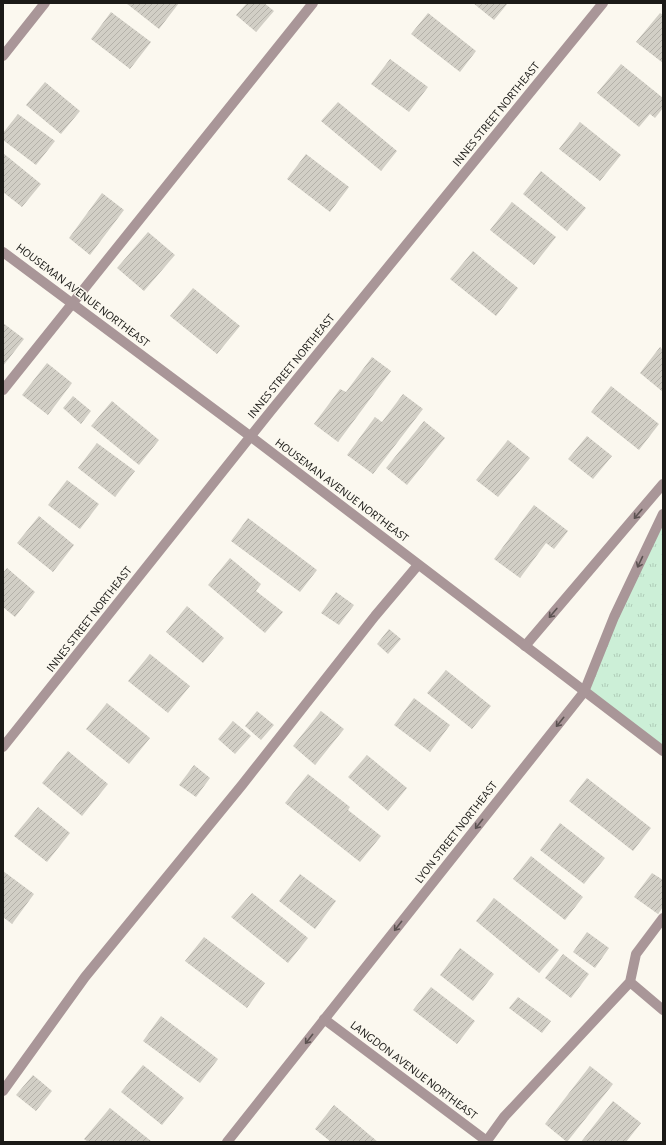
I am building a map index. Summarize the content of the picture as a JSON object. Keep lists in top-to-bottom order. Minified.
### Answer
{"streets":{"street":["INNES STREET NORTHEAST","HOUSEMAN AVENUE NORTHEAST","LYON STREET NORTHEAST","LANGDON AVENUE NORTHEAST"]},"crossings":[["INNES STREET NORTHEAST","HOUSEMAN AVENUE NORTHEAST"],["HOUSEMAN AVENUE NORTHEAST","LYON STREET NORTHEAST"],["LYON STREET NORTHEAST","LANGDON AVENUE NORTHEAST"]],"one_way":["LYON STREET NORTHEAST"]}
